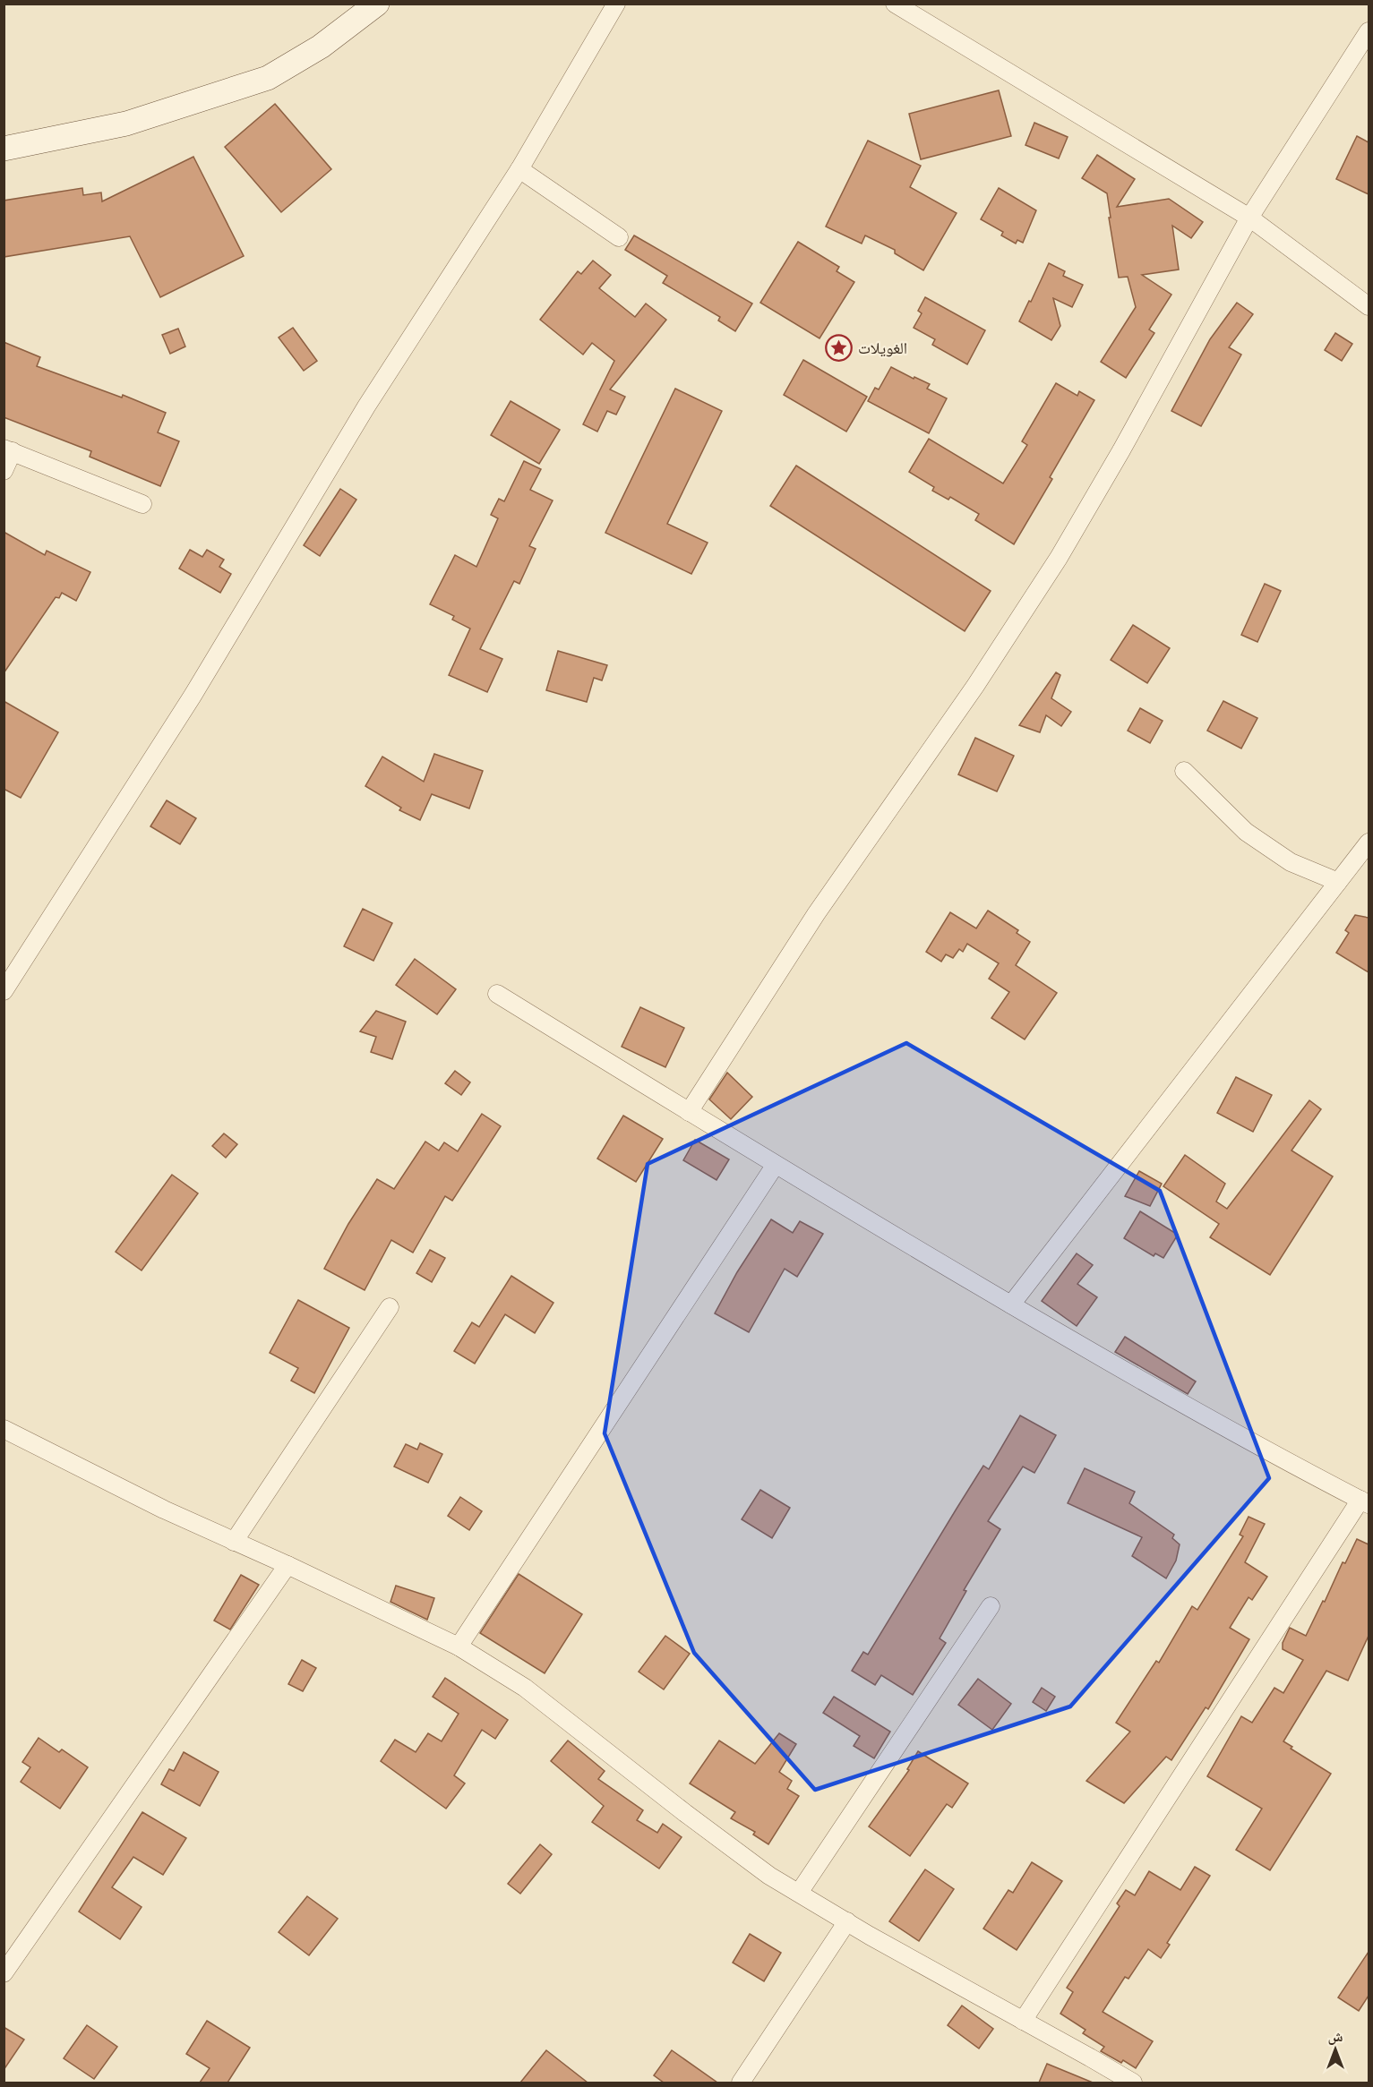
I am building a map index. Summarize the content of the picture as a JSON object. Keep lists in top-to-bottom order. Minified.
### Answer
{"places":{"place":["الغويلات"]},"north":"top"}
